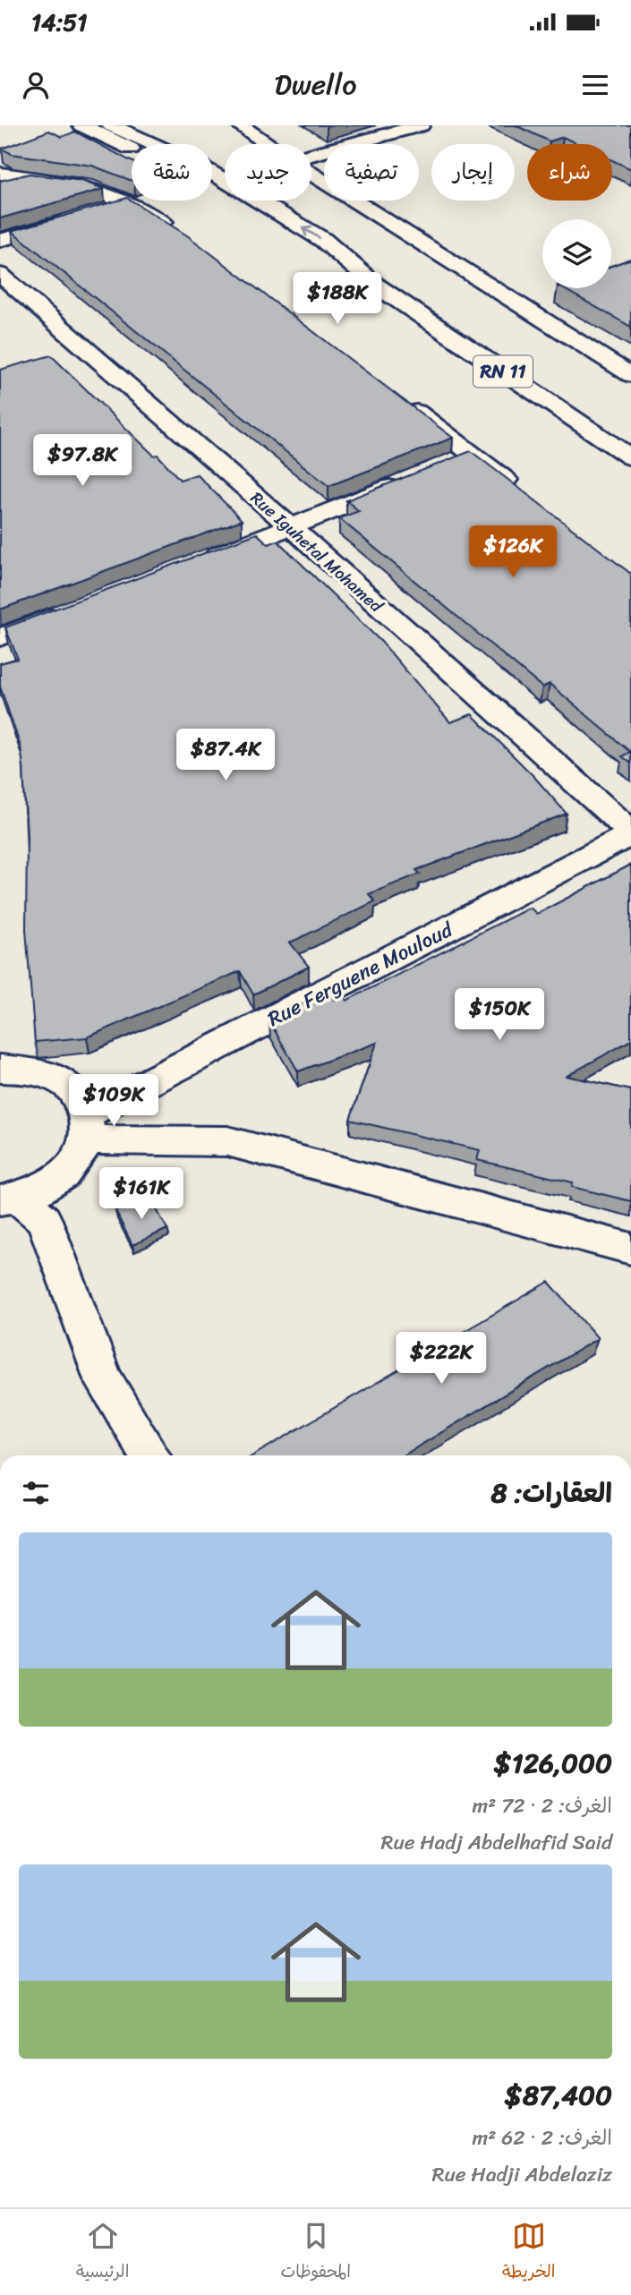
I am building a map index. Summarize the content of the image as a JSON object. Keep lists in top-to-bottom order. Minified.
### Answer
{"streets":{"street":["RN 11","Rue Iguhetal Mohamed","Rue Ferguene Mouloud"]},"crossings":[["Rue Iguhetal Mohamed","Rue Ferguene Mouloud"]],"page":{"status":"14:51","header":"Dwello","chip":["شراء","إيجار","تصفية","جديد","شقة"],"price":["$188K","$97.8K","$126K","$87.4K","$150K","$109K","$161K","$222K"],"heading":"العقارات: 8","list":[{"name":"$126,000","note":"الغرف: 2 · 72 m² · Rue Hadj Abdelhafid Said"},{"name":"$87,400","note":"الغرف: 2 · 62 m² · Rue Hadji Abdelaziz"}],"tabs":["الخريطة","المحفوظات","الرئيسية"]}}
